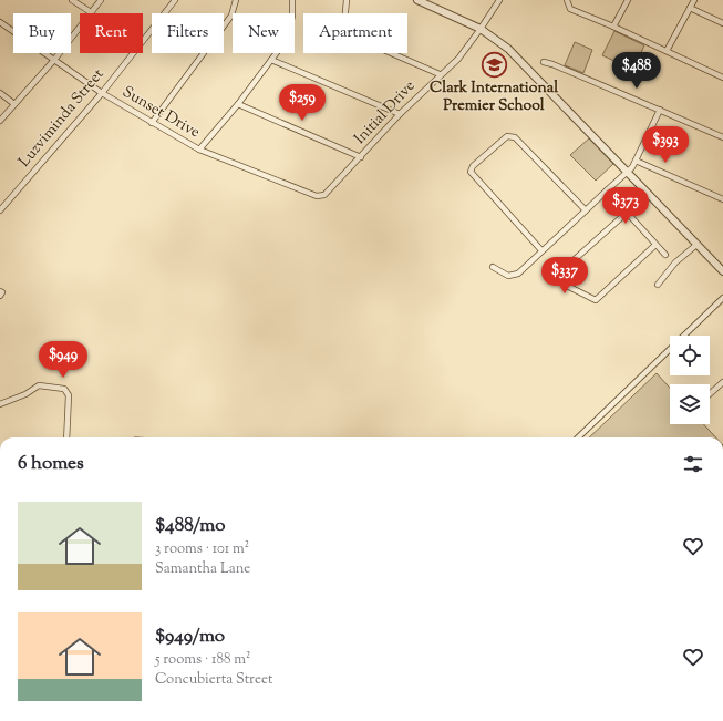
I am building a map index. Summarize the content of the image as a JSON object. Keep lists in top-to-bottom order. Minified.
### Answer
{"streets":{"street":["Sunset Drive","Initial Drive","Luzviminda Street"]},"crossings":[["Sunset Drive","Initial Drive"],["Sunset Drive","Luzviminda Street"]],"places":{"school or university":["Clark International Premier School"]},"page":{"chip":["Buy","Rent","Filters","New","Apartment"],"price":["$488","$259","$393","$373","$337","$949"],"heading":"6 homes","list":[{"name":"$488/mo","note":"3 rooms · 101 m² · Samantha Lane"},{"name":"$949/mo","note":"5 rooms · 188 m² · Concubierta Street"}]}}
